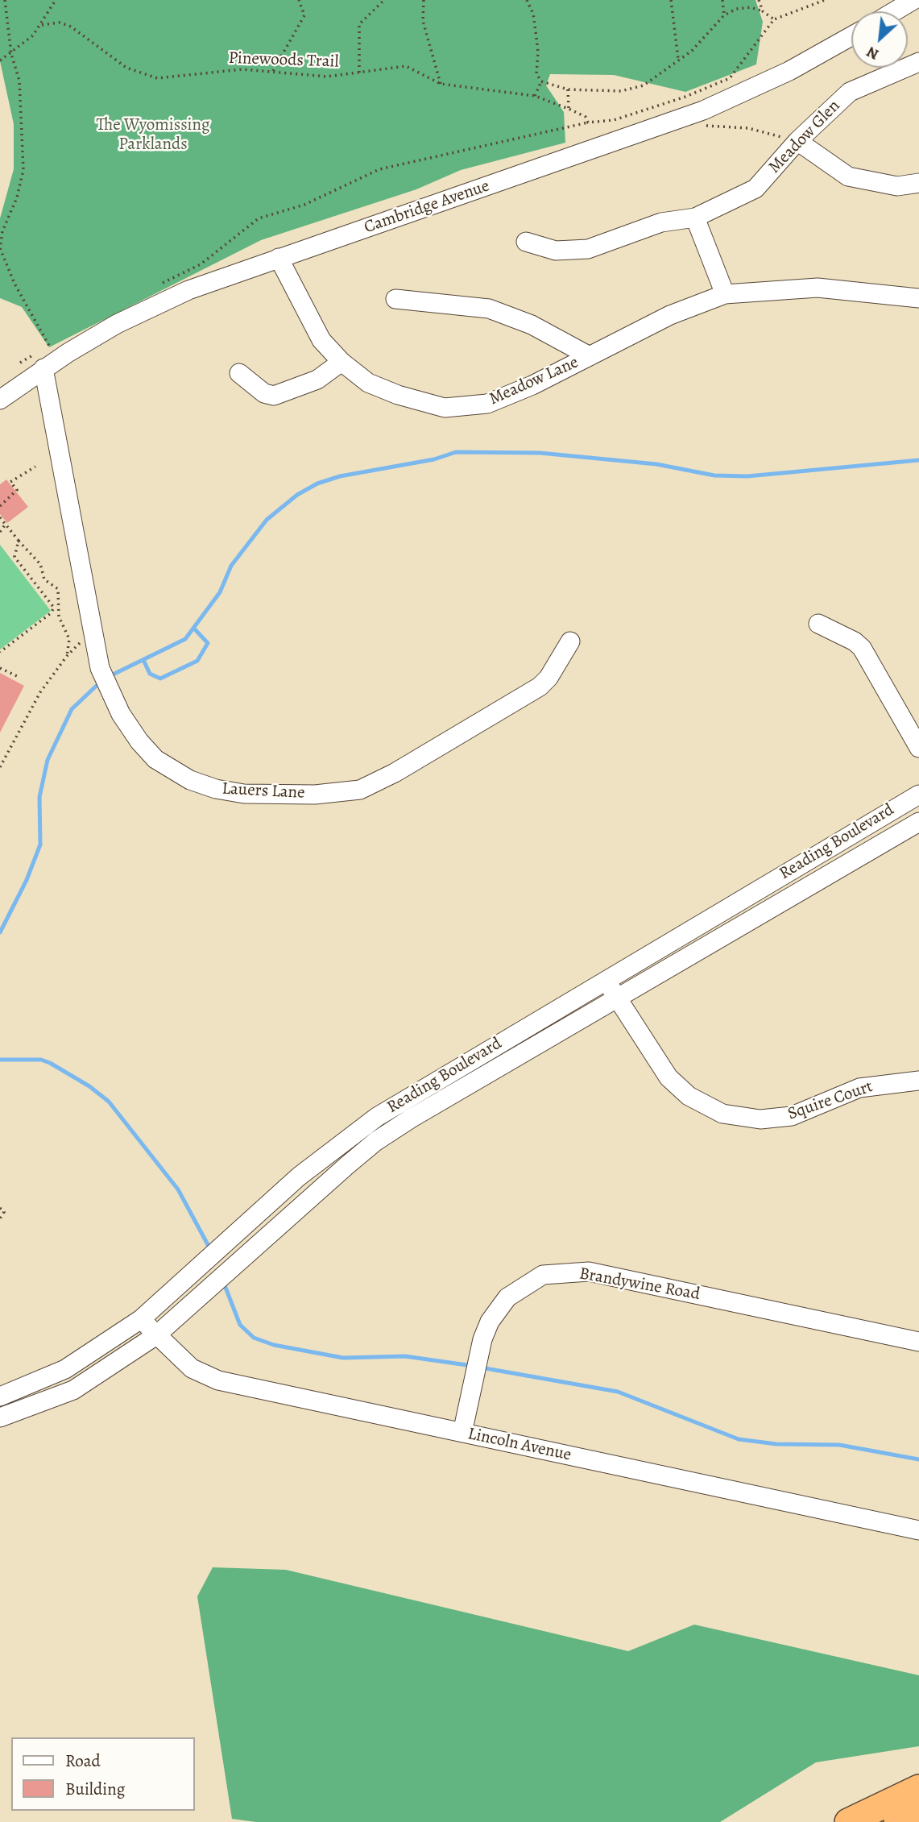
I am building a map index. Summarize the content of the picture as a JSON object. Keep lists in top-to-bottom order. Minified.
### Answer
{"streets":{"street":["Meadow Glen","Cambridge Avenue","Meadow Lane","Lauers Lane","Reading Boulevard","Squire Court","Brandywine Road","Lincoln Avenue"],"path":["Pinewoods Trail"]},"crossings":[["Cambridge Avenue","Meadow Lane"],["Cambridge Avenue","Lauers Lane"],["Reading Boulevard","Squire Court"],["Reading Boulevard","Lincoln Avenue"],["Brandywine Road","Lincoln Avenue"]],"parks":["The Wyomissing Parklands"],"legend":["Road","Building"],"north":"bottom left"}
